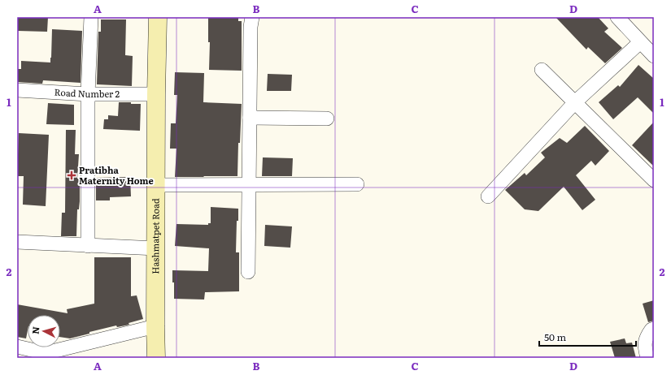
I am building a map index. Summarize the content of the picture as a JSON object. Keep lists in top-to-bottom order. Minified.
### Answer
{"streets":{"main road":["Hashmatpet Road"],"street":["Road Number 2"]},"crossings":[["Road Number 2","Hashmatpet Road"]],"places":{"health":["Pratibha Maternity Home"]},"scale_bar":"50 m","north":"left","grid":{"columns":["A","B","C","D"],"rows":["1","2"]}}
